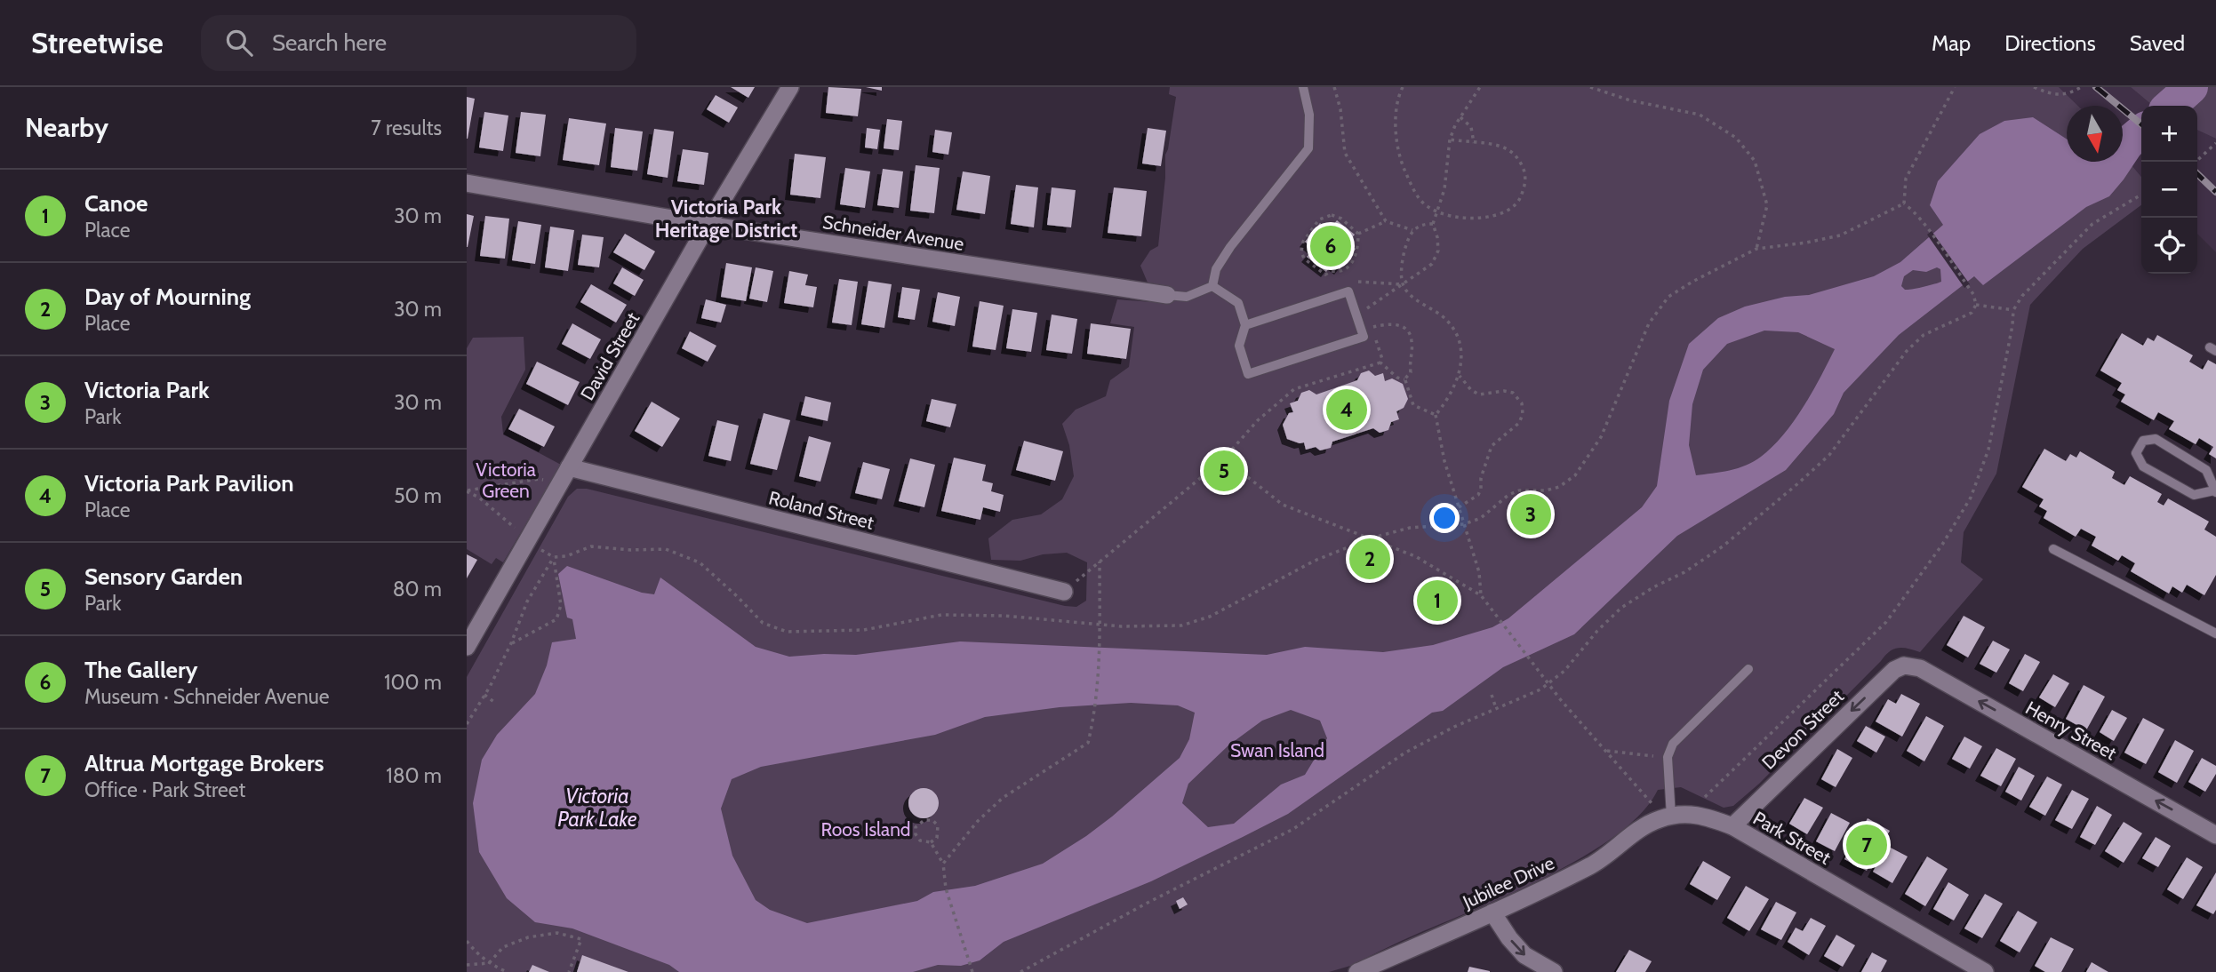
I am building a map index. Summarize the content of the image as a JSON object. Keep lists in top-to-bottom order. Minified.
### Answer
{"streets":{"street":["Schneider Avenue","David Street","Roland Street","Devon Street","Henry Street","Park Street","Jubilee Drive"]},"crossings":[["Schneider Avenue","David Street"],["David Street","Roland Street"],["Devon Street","Henry Street"],["Devon Street","Park Street"],["Park Street","Jubilee Drive"]],"one_way":["Devon Street","Henry Street"],"districts":["Victoria Park Heritage District"],"water":["Victoria Park Lake"],"parks":["Victoria Green","Swan Island","Roos Island"],"north":"bottom","page":{"header":"Streetwise","search":"Search here","nav":["Map","Directions","Saved"],"heading":["Nearby","7 results"],"map_buttons":["+","−"],"list":[{"mark":"1","name":"Canoe","note":"Place","value":"30 m"},{"mark":"2","name":"Day of Mourning","note":"Place","value":"30 m"},{"mark":"3","name":"Victoria Park","note":"Park","value":"30 m"},{"mark":"4","name":"Victoria Park Pavilion","note":"Place","value":"50 m"},{"mark":"5","name":"Sensory Garden","note":"Park","value":"80 m"},{"mark":"6","name":"The Gallery","note":"Museum · Schneider Avenue","value":"100 m"},{"mark":"7","name":"Altrua Mortgage Brokers","note":"Office · Park Street","value":"180 m"}],"pins":["6","4","5","3","2","1","7"]}}
